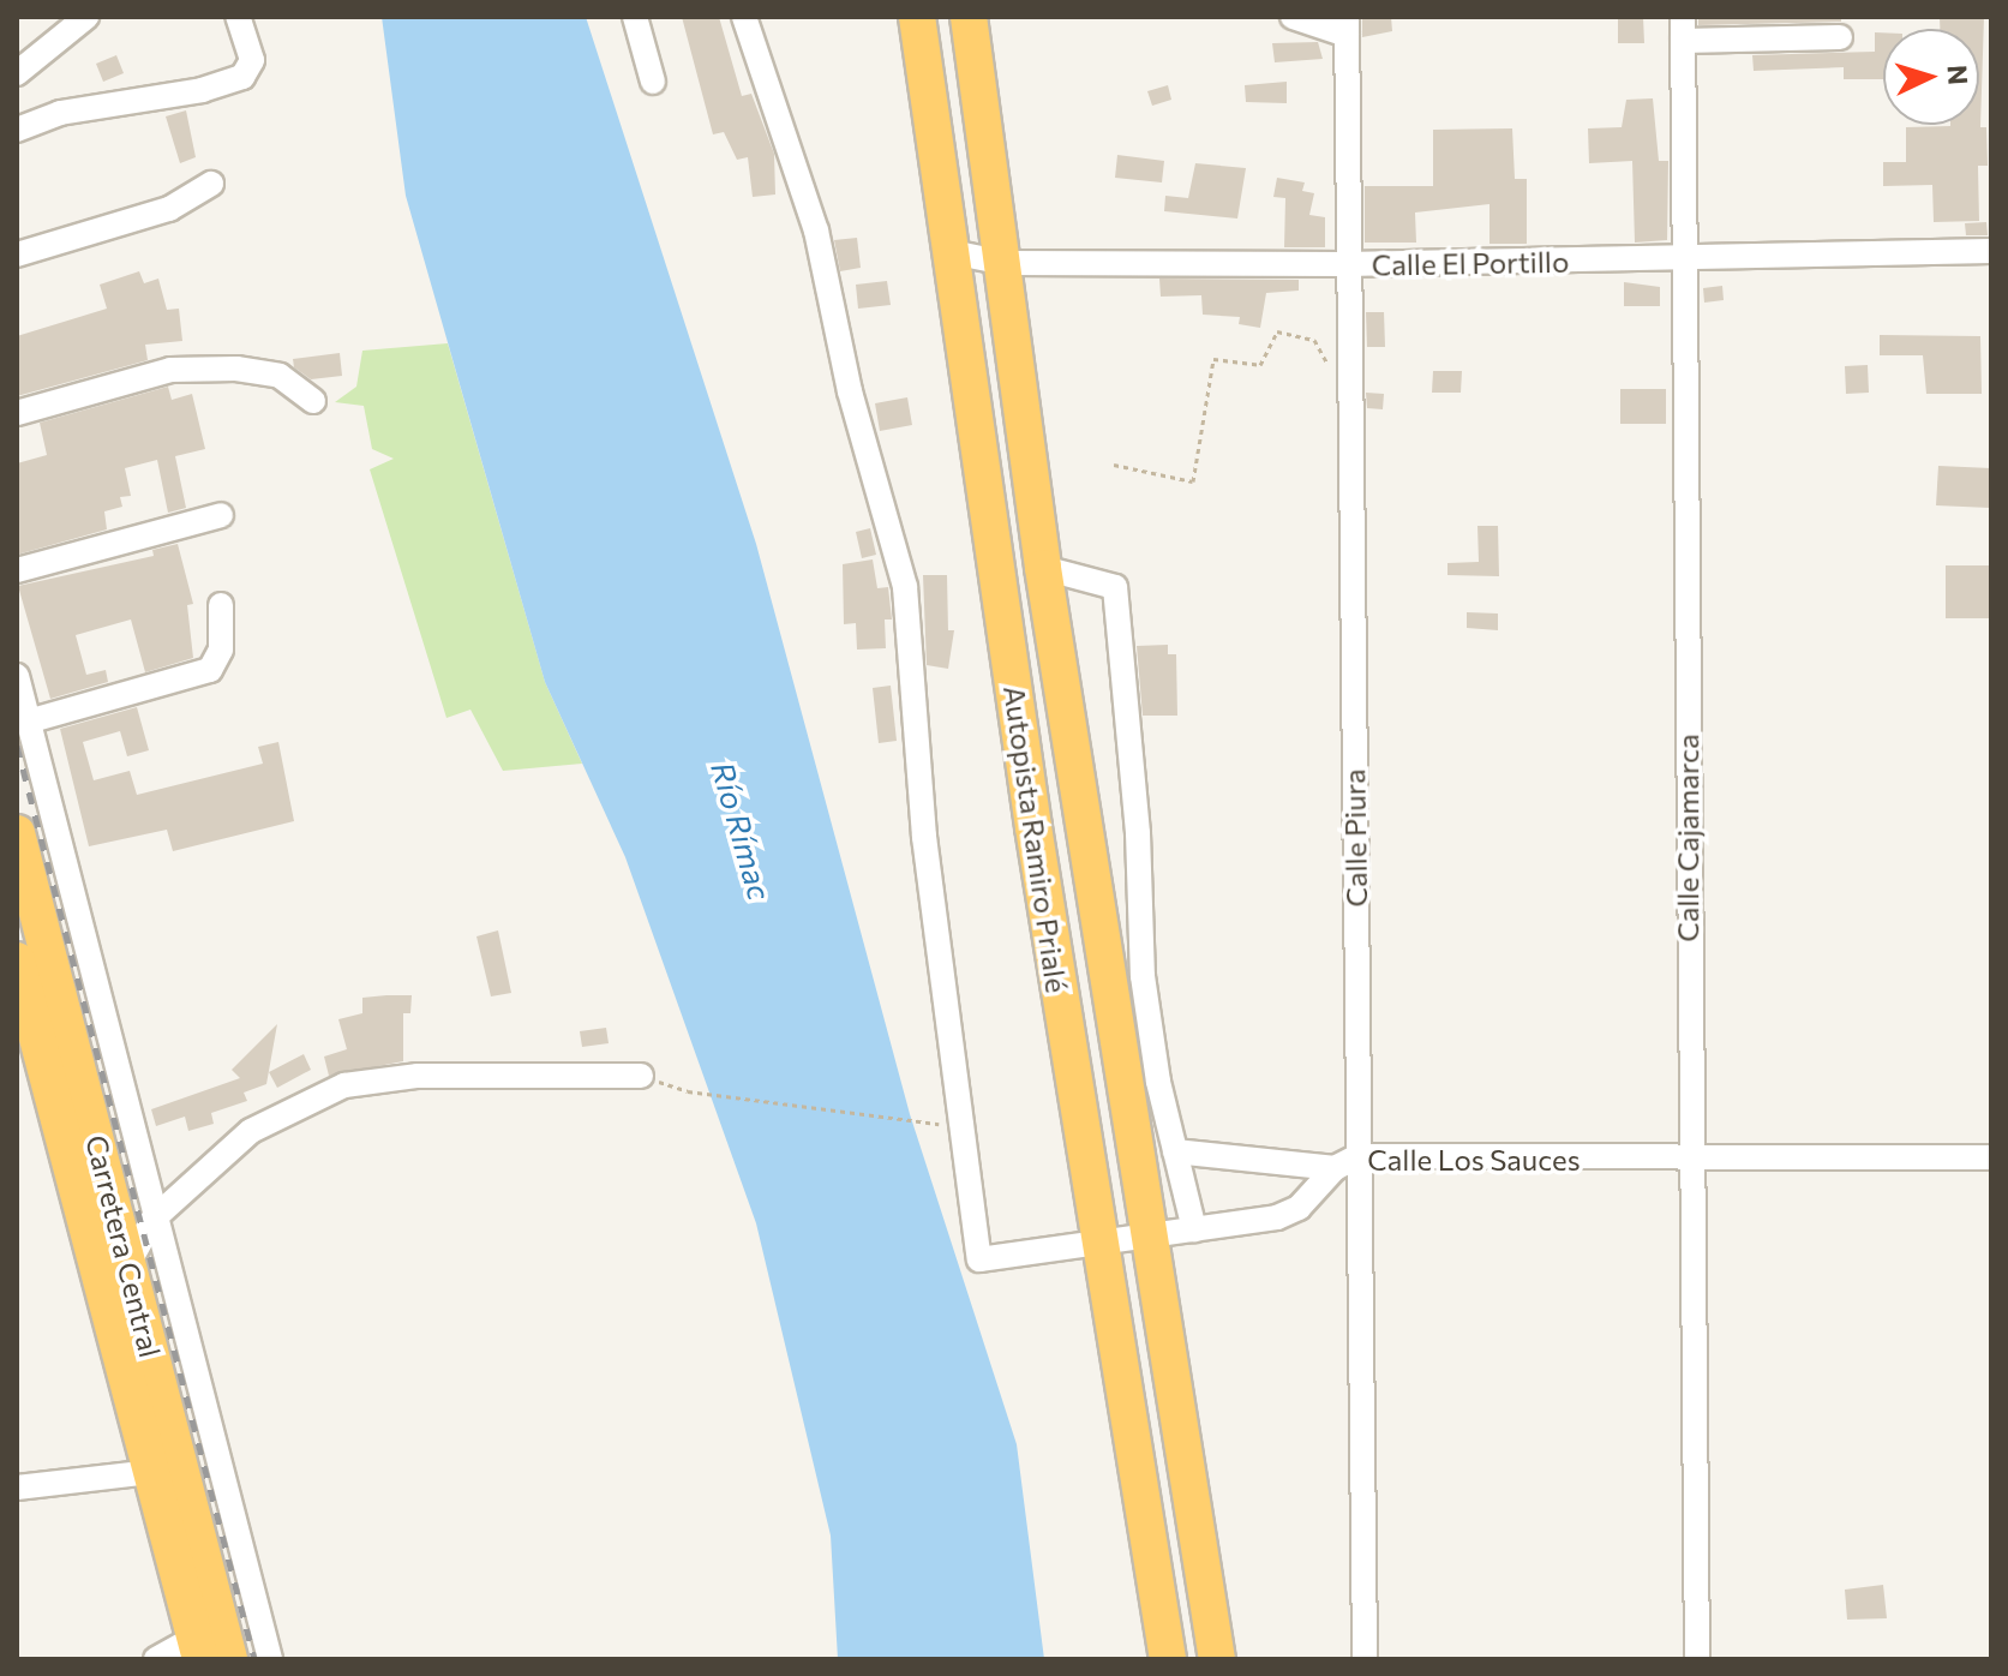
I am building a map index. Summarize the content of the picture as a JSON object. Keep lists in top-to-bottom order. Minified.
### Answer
{"streets":{"highway":["Autopista Ramiro Prialé","Carretera Central"],"street":["Calle El Portillo","Calle Piura","Calle Cajamarca","Calle Los Sauces"]},"crossings":[["Calle El Portillo","Calle Piura"],["Calle El Portillo","Calle Cajamarca"],["Calle El Portillo","Autopista Ramiro Prialé"],["Calle Piura","Calle Los Sauces"],["Calle Cajamarca","Calle Los Sauces"],["Autopista Ramiro Prialé","Calle Los Sauces"]],"water":["Río Rímac"],"north":"right"}
